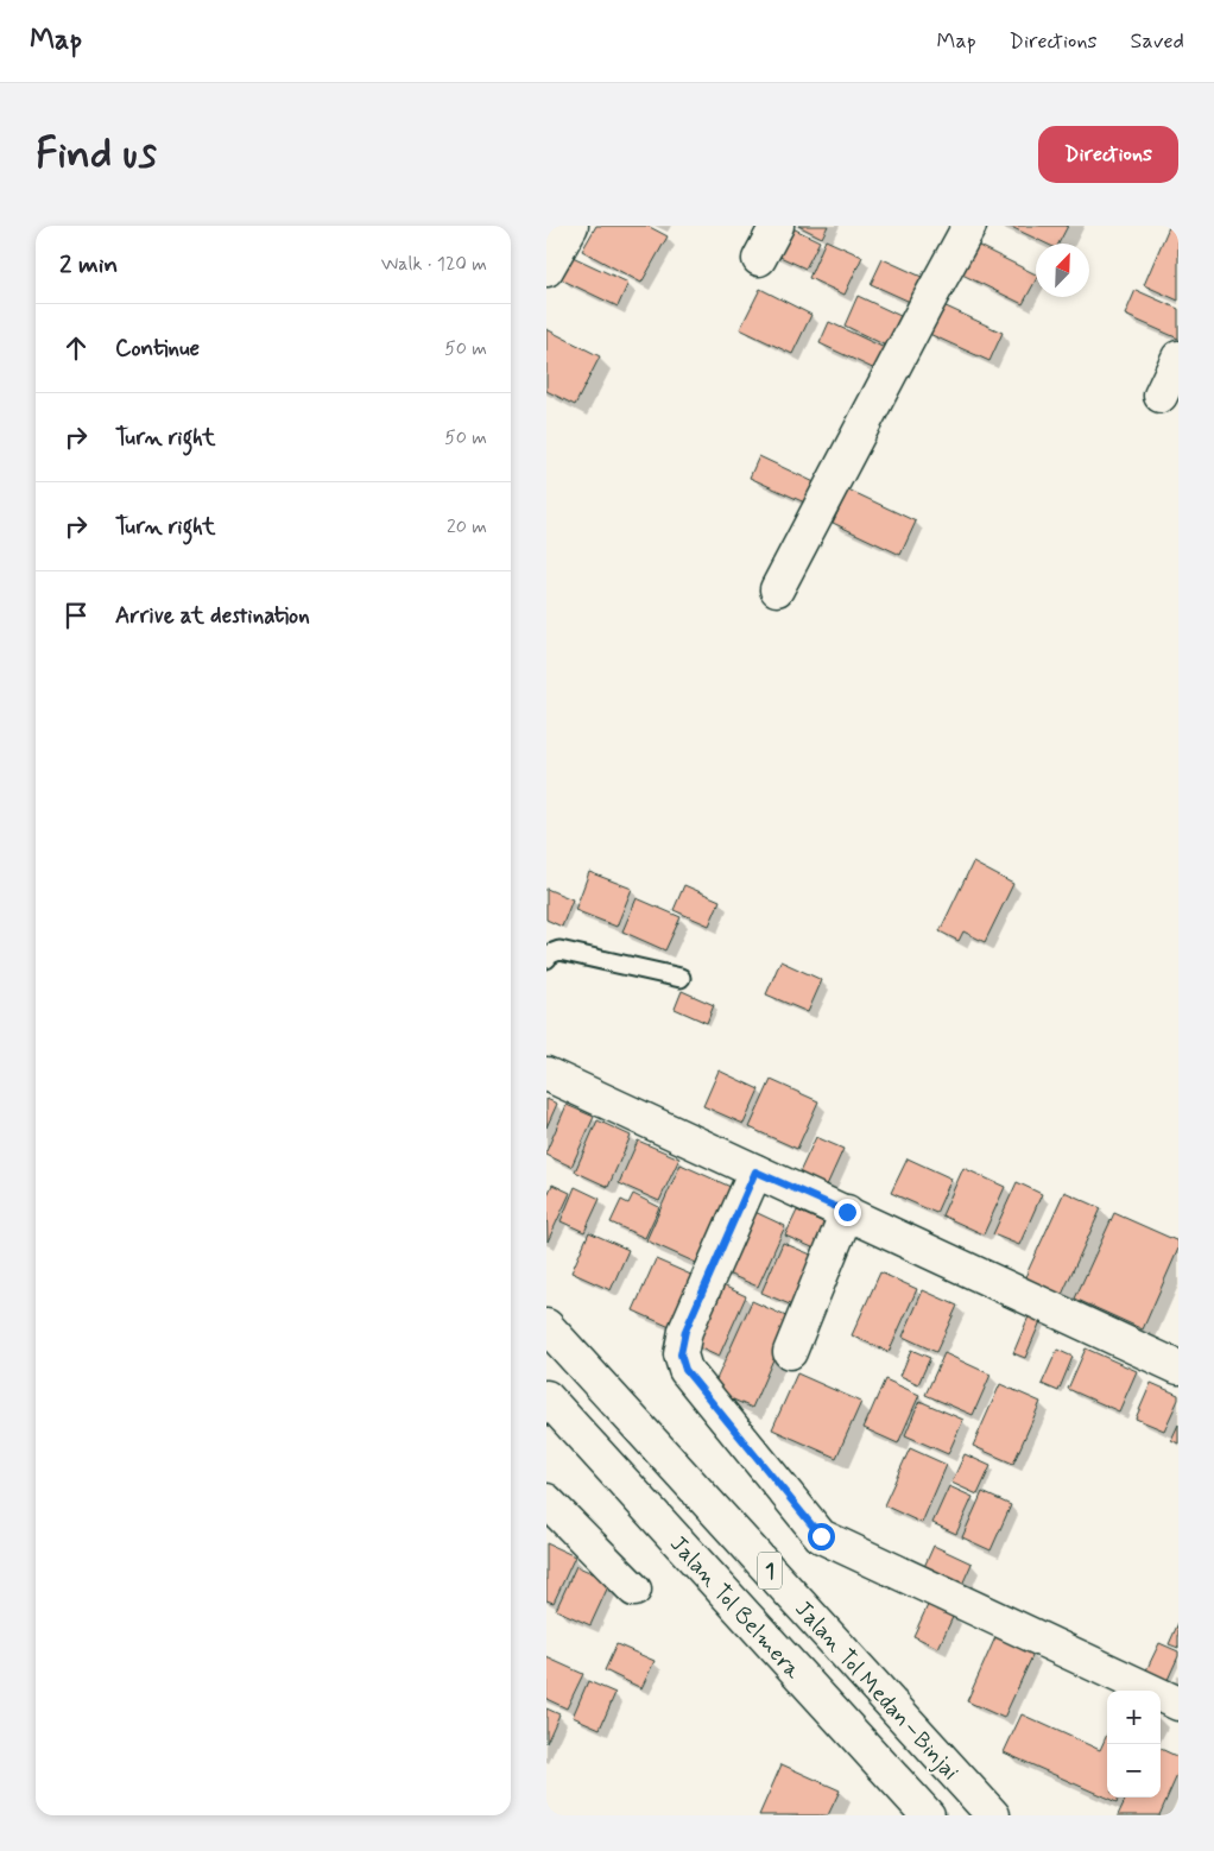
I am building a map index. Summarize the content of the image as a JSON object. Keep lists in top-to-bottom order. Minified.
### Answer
{"streets":{"main road":["1","Jalan Tol Belmera","Jalan Tol Medan–Binjai"]},"north":"top right","page":{"header":"Map","nav":["Map","Directions","Saved"],"buttons":"Directions","title":"Find us","heading":["2 min","Walk · 120 m"],"list":[["Continue","50 m"],["Turn right","50 m"],["Turn right","20 m"],"Arrive at destination"],"map_buttons":["+","−"]}}
